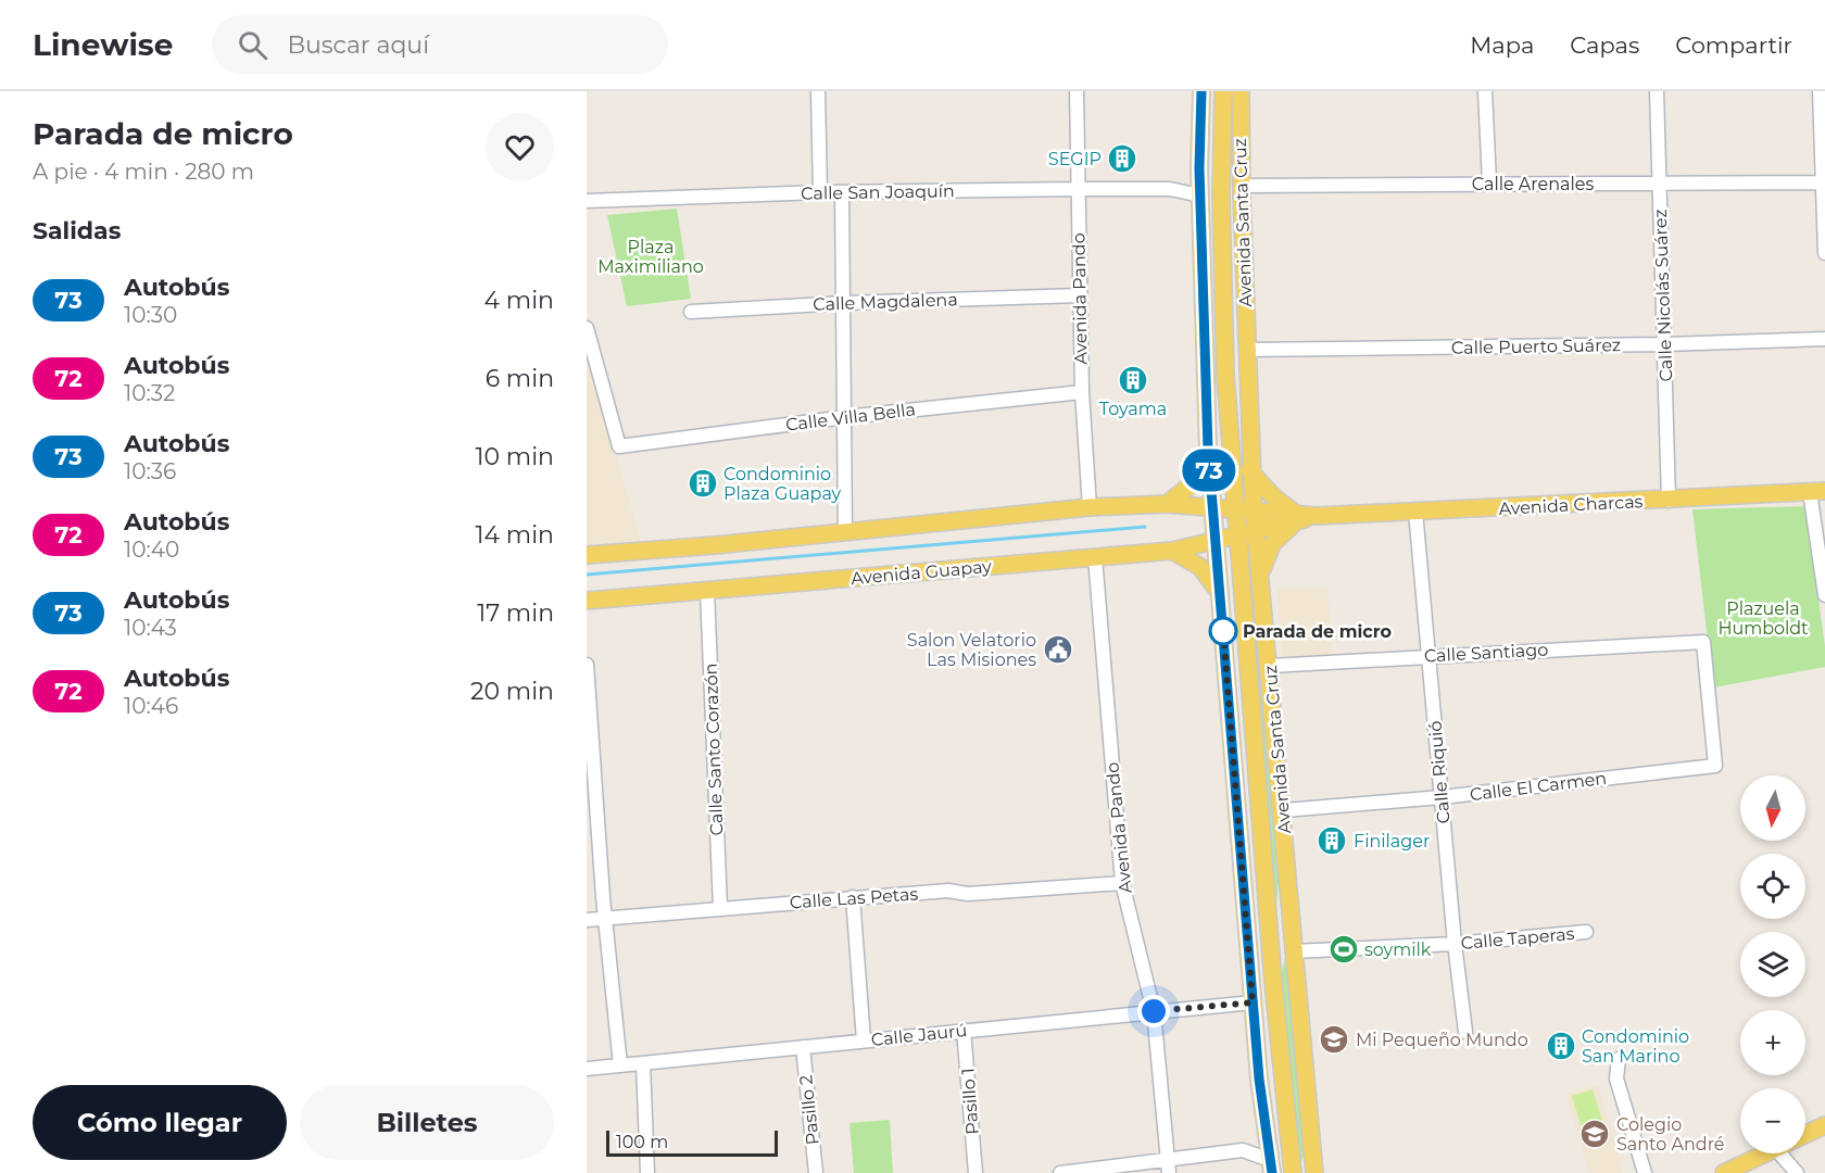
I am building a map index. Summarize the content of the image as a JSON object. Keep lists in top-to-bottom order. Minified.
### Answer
{"streets":{"main road":["Avenida Santa Cruz","Avenida Charcas","Avenida Guapay"],"street":["Calle Arenales","Calle San Joaquín","Calle Nicolás Suárez","Avenida Pando","Calle Magdalena","Calle Puerto Suárez","Calle Villa Bella","Calle Santiago","Calle Santo Corazón","Calle Riquió","Calle El Carmen","Calle Las Petas","Calle Taperas","Calle Jaurú","Pasillo 1","Pasillo 2"]},"crossings":[["Calle Arenales","Avenida Santa Cruz"],["Calle Arenales","Calle Nicolás Suárez"],["Calle San Joaquín","Avenida Pando"],["Avenida Santa Cruz","Calle Puerto Suárez"],["Avenida Santa Cruz","Avenida Charcas"],["Avenida Santa Cruz","Avenida Guapay"],["Avenida Santa Cruz","Calle Santiago"],["Avenida Santa Cruz","Calle El Carmen"],["Avenida Santa Cruz","Calle Taperas"],["Calle Nicolás Suárez","Calle Puerto Suárez"],["Calle Nicolás Suárez","Avenida Charcas"],["Avenida Pando","Calle Magdalena"],["Avenida Pando","Calle Villa Bella"],["Avenida Pando","Avenida Guapay"],["Avenida Pando","Calle Las Petas"],["Avenida Pando","Calle Jaurú"],["Avenida Charcas","Avenida Guapay"],["Avenida Charcas","Calle Riquió"],["Avenida Guapay","Calle Santo Corazón"],["Calle Santiago","Calle Riquió"],["Calle Santiago","Calle El Carmen"],["Calle Santo Corazón","Calle Las Petas"],["Calle Riquió","Calle El Carmen"],["Calle Riquió","Calle Taperas"],["Calle Jaurú","Pasillo 1"],["Calle Jaurú","Pasillo 2"]],"parks":["Plaza Maximiliano","Plazuela Humboldt"],"places":{"building":["SEGIP","Toyama","Condominio Plaza Guapay","Finilager","Condominio San Marino"],"other":["Parada de micro"],"public building":["Salon Velatorio Las Misiones"],"sports":["soymilk"],"school or university":["Mi Pequeño Mundo","Colegio Santo André"]},"lines":["bus line 73"],"scale_bar":"100 m","north":"bottom","page":{"header":"Linewise","search":"Buscar aquí","nav":["Mapa","Capas","Compartir"],"heading":[["Parada de micro","A pie · 4 min · 280 m"],"Salidas"],"on_map":"73","list":[{"mark":"73","name":"Autobús","note":"10:30","value":"4 min"},{"mark":"72","name":"Autobús","note":"10:32","value":"6 min"},{"mark":"73","name":"Autobús","note":"10:36","value":"10 min"},{"mark":"72","name":"Autobús","note":"10:40","value":"14 min"},{"mark":"73","name":"Autobús","note":"10:43","value":"17 min"},{"mark":"72","name":"Autobús","note":"10:46","value":"20 min"}],"map_buttons":["+","−"],"buttons":["Cómo llegar","Billetes"],"scale":"100 m"}}
